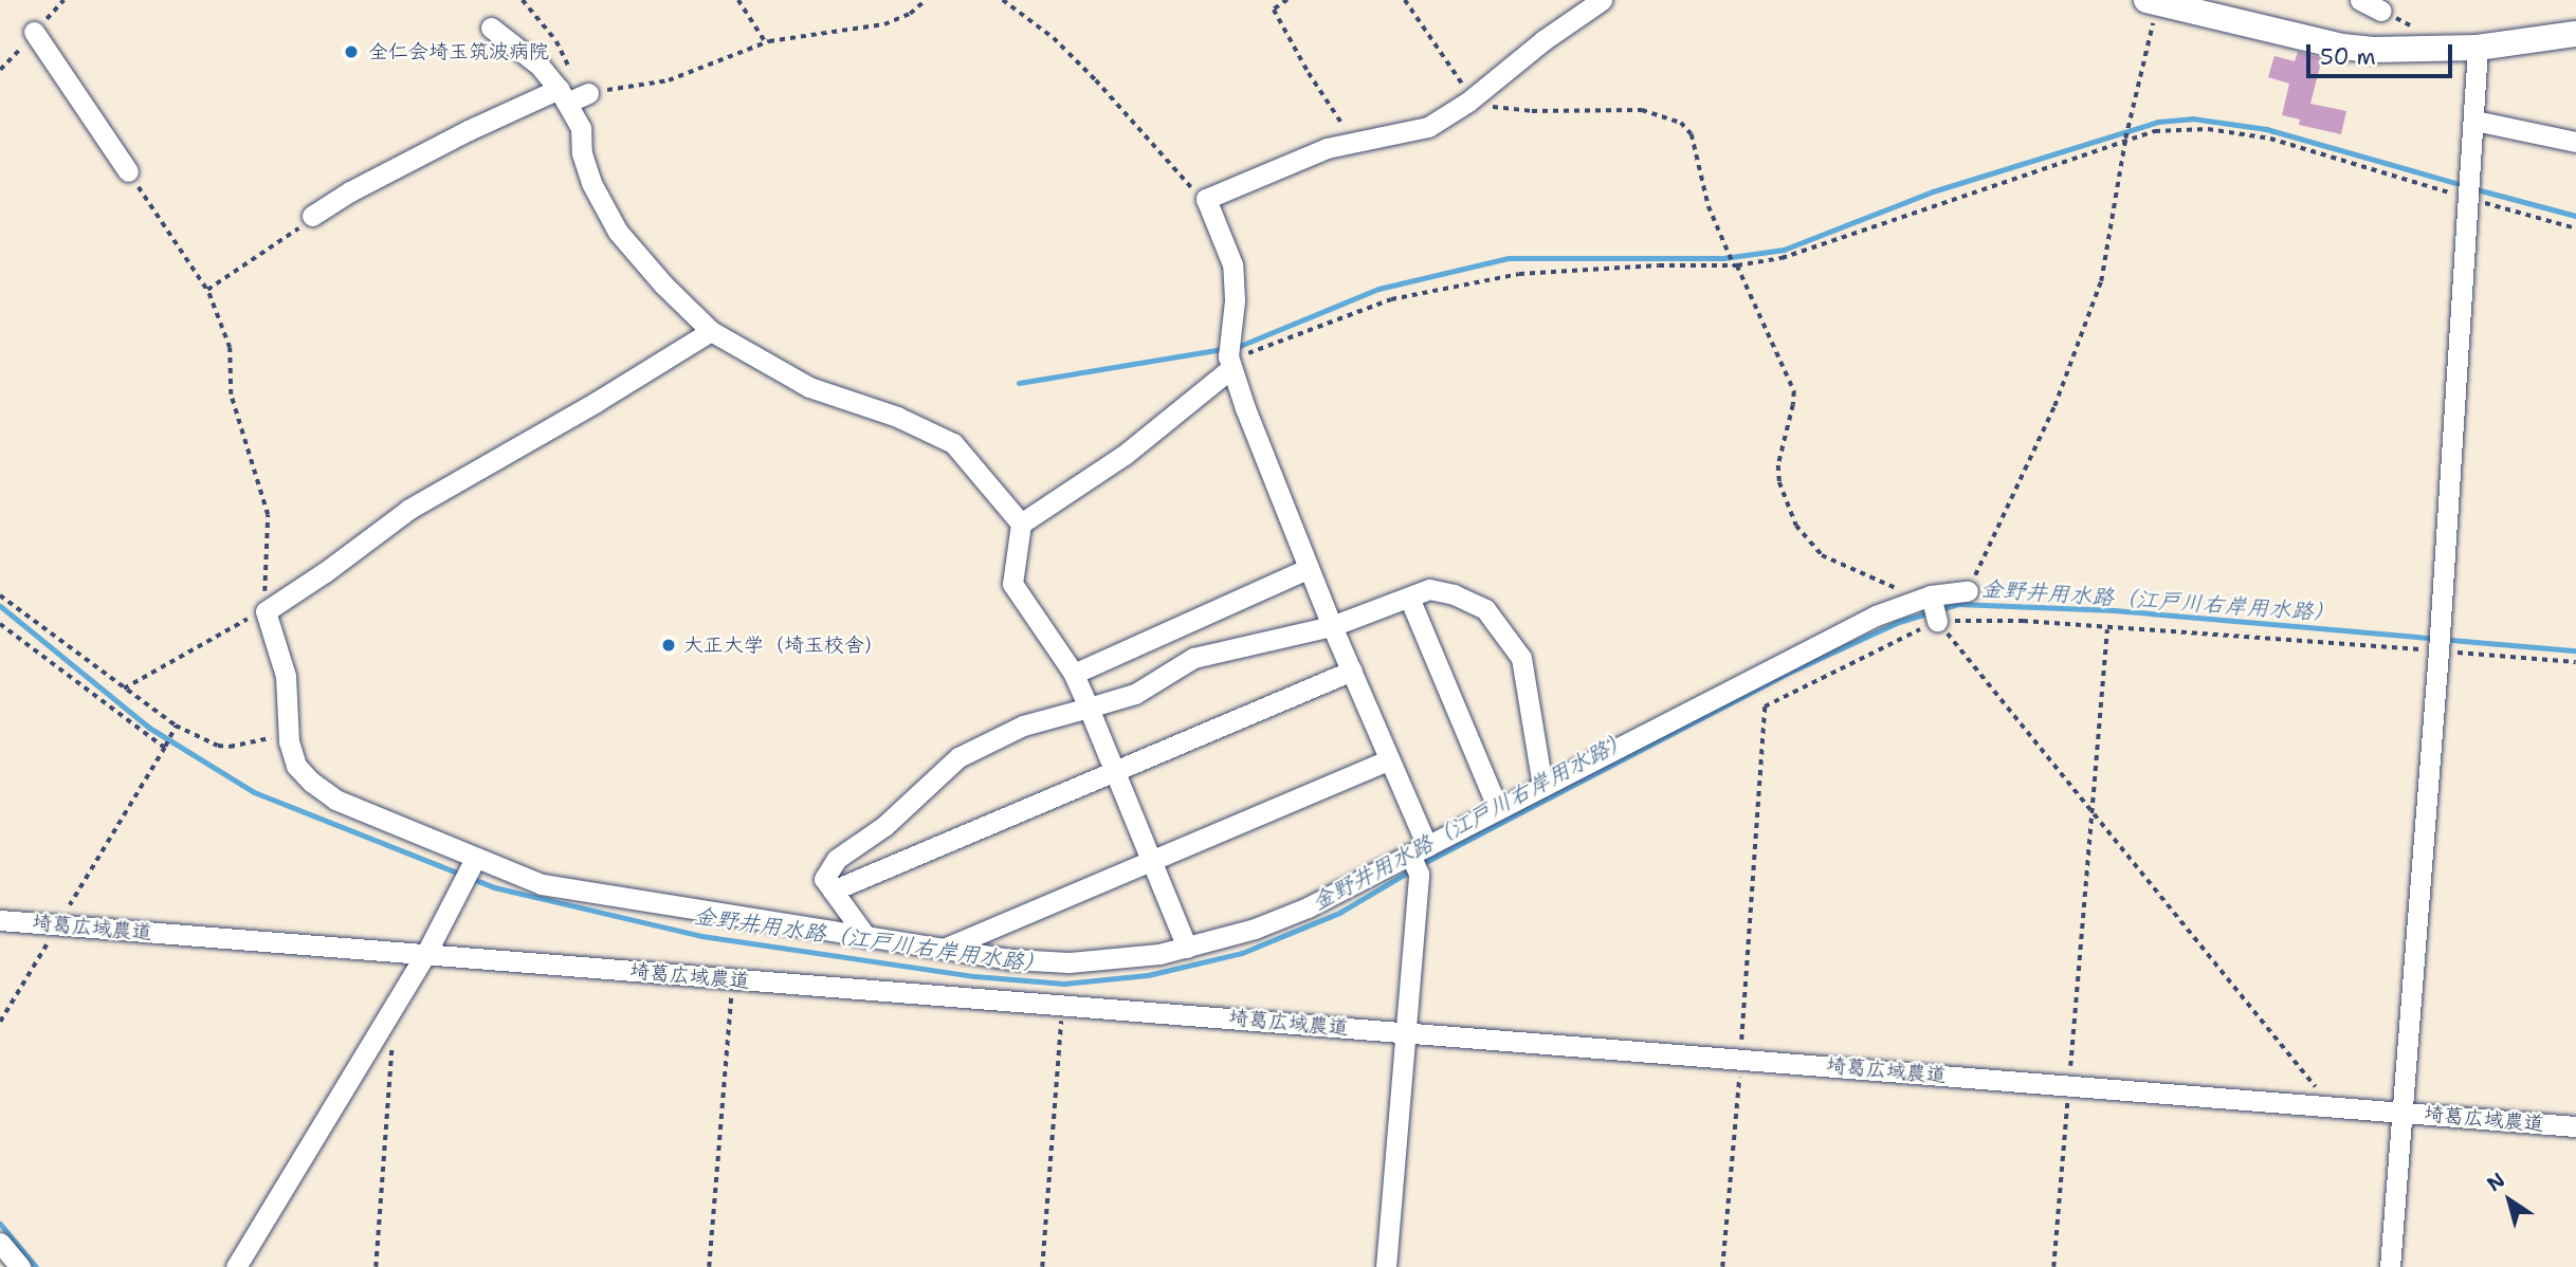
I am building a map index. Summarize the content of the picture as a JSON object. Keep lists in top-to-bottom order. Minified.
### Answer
{"streets":{"street":["埼葛広域農道"]},"water":["金野井用水路（江戸川右岸用水路）"],"places":["全仁会埼玉筑波病院","大正大学（埼玉校舎）"],"scale_bar":"50 m","north":"top left"}
